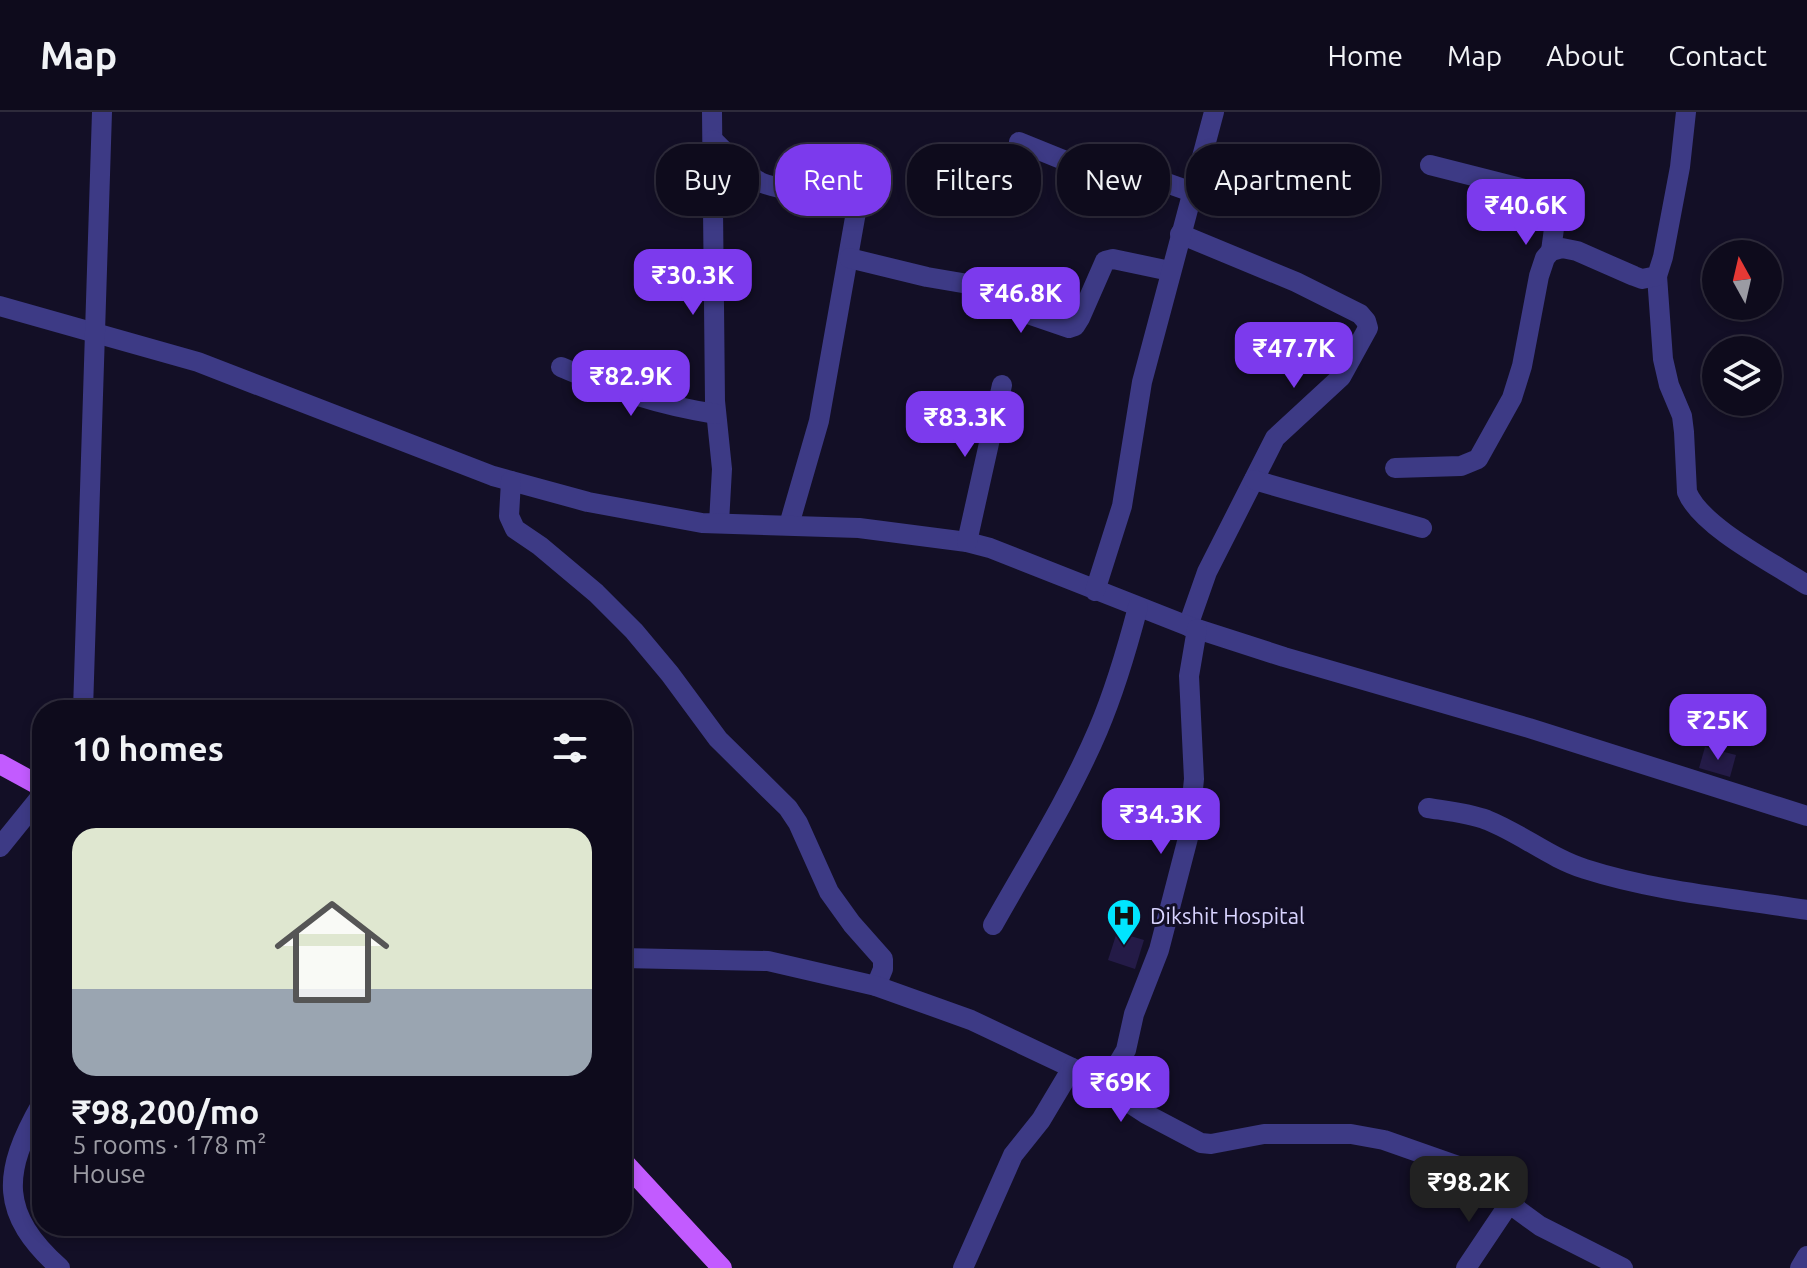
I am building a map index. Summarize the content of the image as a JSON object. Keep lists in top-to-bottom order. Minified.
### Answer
{"places":{"hospital":["Dikshit Hospital"]},"north":"top","page":{"header":"Map","nav":["Home","Map","About","Contact"],"chip":["Buy","Rent","Filters","New","Apartment"],"price":["₹40.6K","₹30.3K","₹46.8K","₹47.7K","₹82.9K","₹83.3K","₹25K","₹34.3K","₹69K","₹98.2K"],"heading":"10 homes","list":[{"name":"₹98,200/mo","note":"5 rooms · 178 m² · House"}]}}
